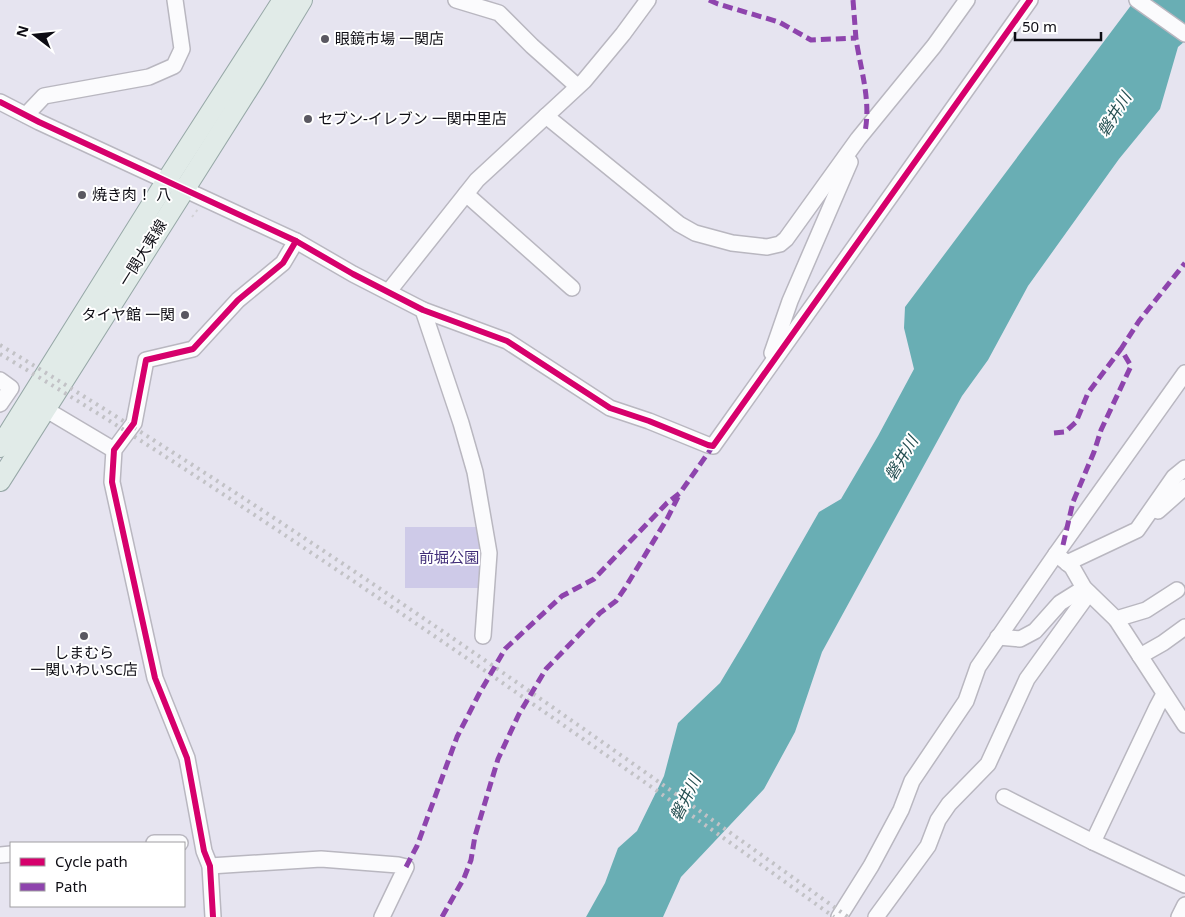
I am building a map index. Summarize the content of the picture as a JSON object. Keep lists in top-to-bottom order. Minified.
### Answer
{"streets":{"main road":["一関大東線"]},"water":["磐井川"],"parks":["前堀公園"],"places":["眼鏡市場 一関店","セブン-イレブン 一関中里店","焼き肉！ 八","タイヤ館 一関","しまむら 一関いわいSC店"],"legend":["Cycle path","Path"],"scale_bar":"50 m","north":"left"}
